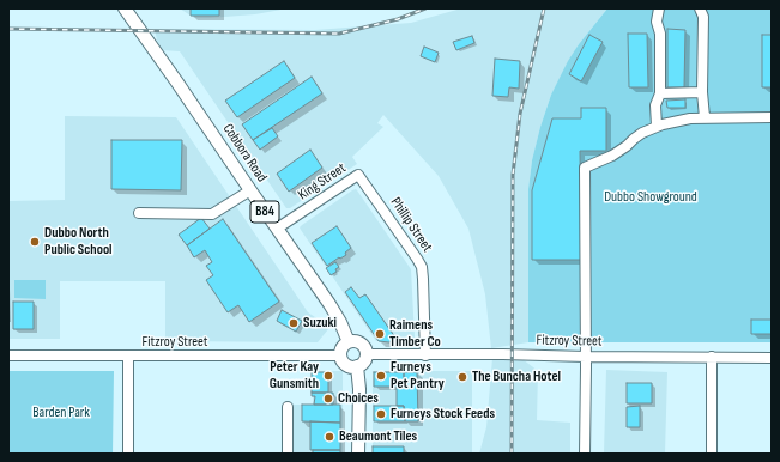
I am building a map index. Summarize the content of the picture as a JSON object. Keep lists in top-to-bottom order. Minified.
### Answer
{"streets":{"main road":["Cobbora Road","B84"],"street":["King Street","Phillip Street","Fitzroy Street"]},"crossings":[["Cobbora Road","King Street"],["Cobbora Road","Fitzroy Street"],["King Street","Phillip Street"],["Phillip Street","Fitzroy Street"]],"parks":["Dubbo Showground","Barden Park"],"places":["Dubbo North Public School","Suzuki","Raimens Timber Co","Peter Kay Gunsmith","Furneys Pet Pantry","The Buncha Hotel","Choices","Furneys Stock Feeds","Beaumont Tiles"]}
